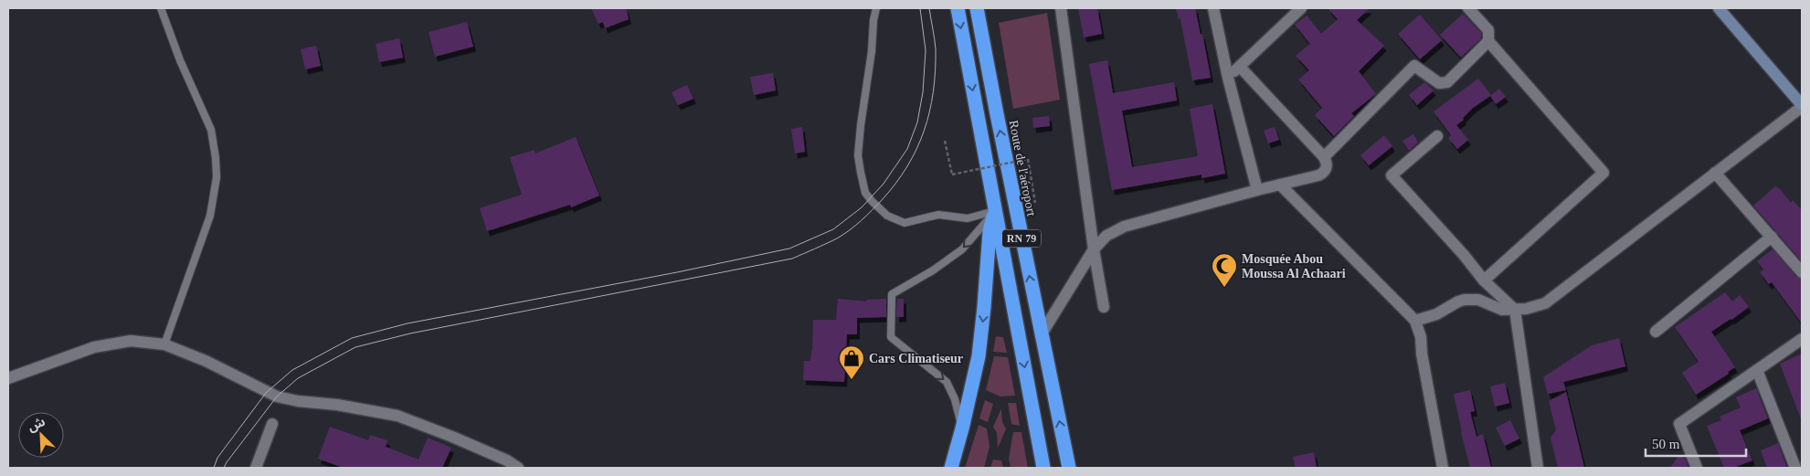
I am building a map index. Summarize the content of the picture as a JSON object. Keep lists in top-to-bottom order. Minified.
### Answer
{"streets":{"highway":["Route de l'aéroport","RN 79"]},"places":{"mosque":["Mosquée Abou Moussa Al Achaari"],"shop":["Cars Climatiseur"]},"scale_bar":"50 m","north":"top left"}
